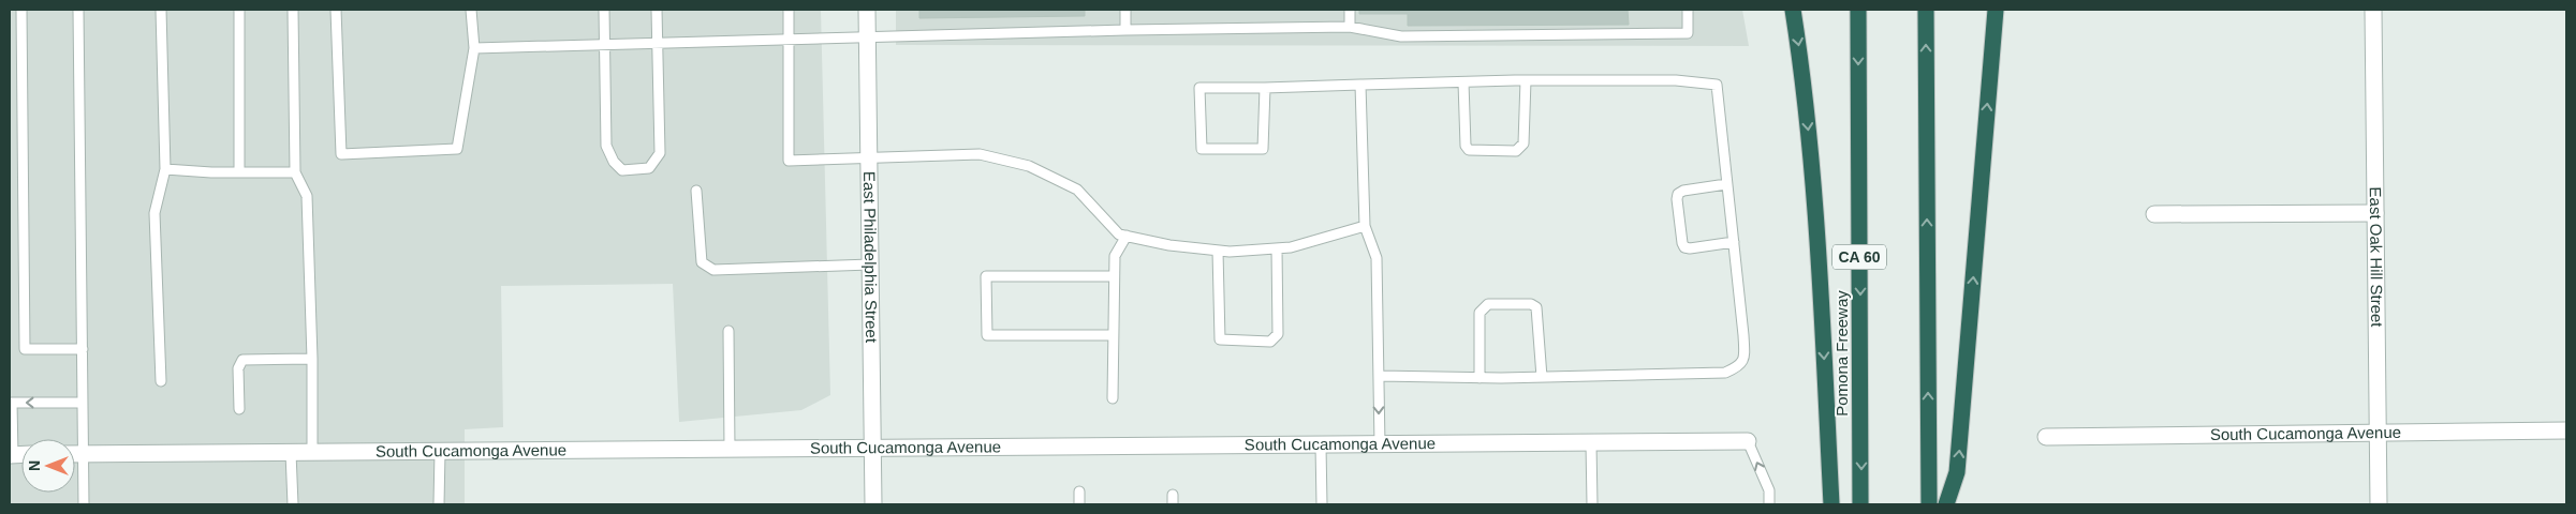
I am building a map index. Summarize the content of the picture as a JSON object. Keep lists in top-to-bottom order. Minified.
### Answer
{"streets":{"highway":["CA 60","Pomona Freeway"],"street":["East Philadelphia Street","East Oak Hill Street","South Cucamonga Avenue"]},"crossings":[["East Philadelphia Street","South Cucamonga Avenue"],["East Oak Hill Street","South Cucamonga Avenue"]],"north":"left"}
